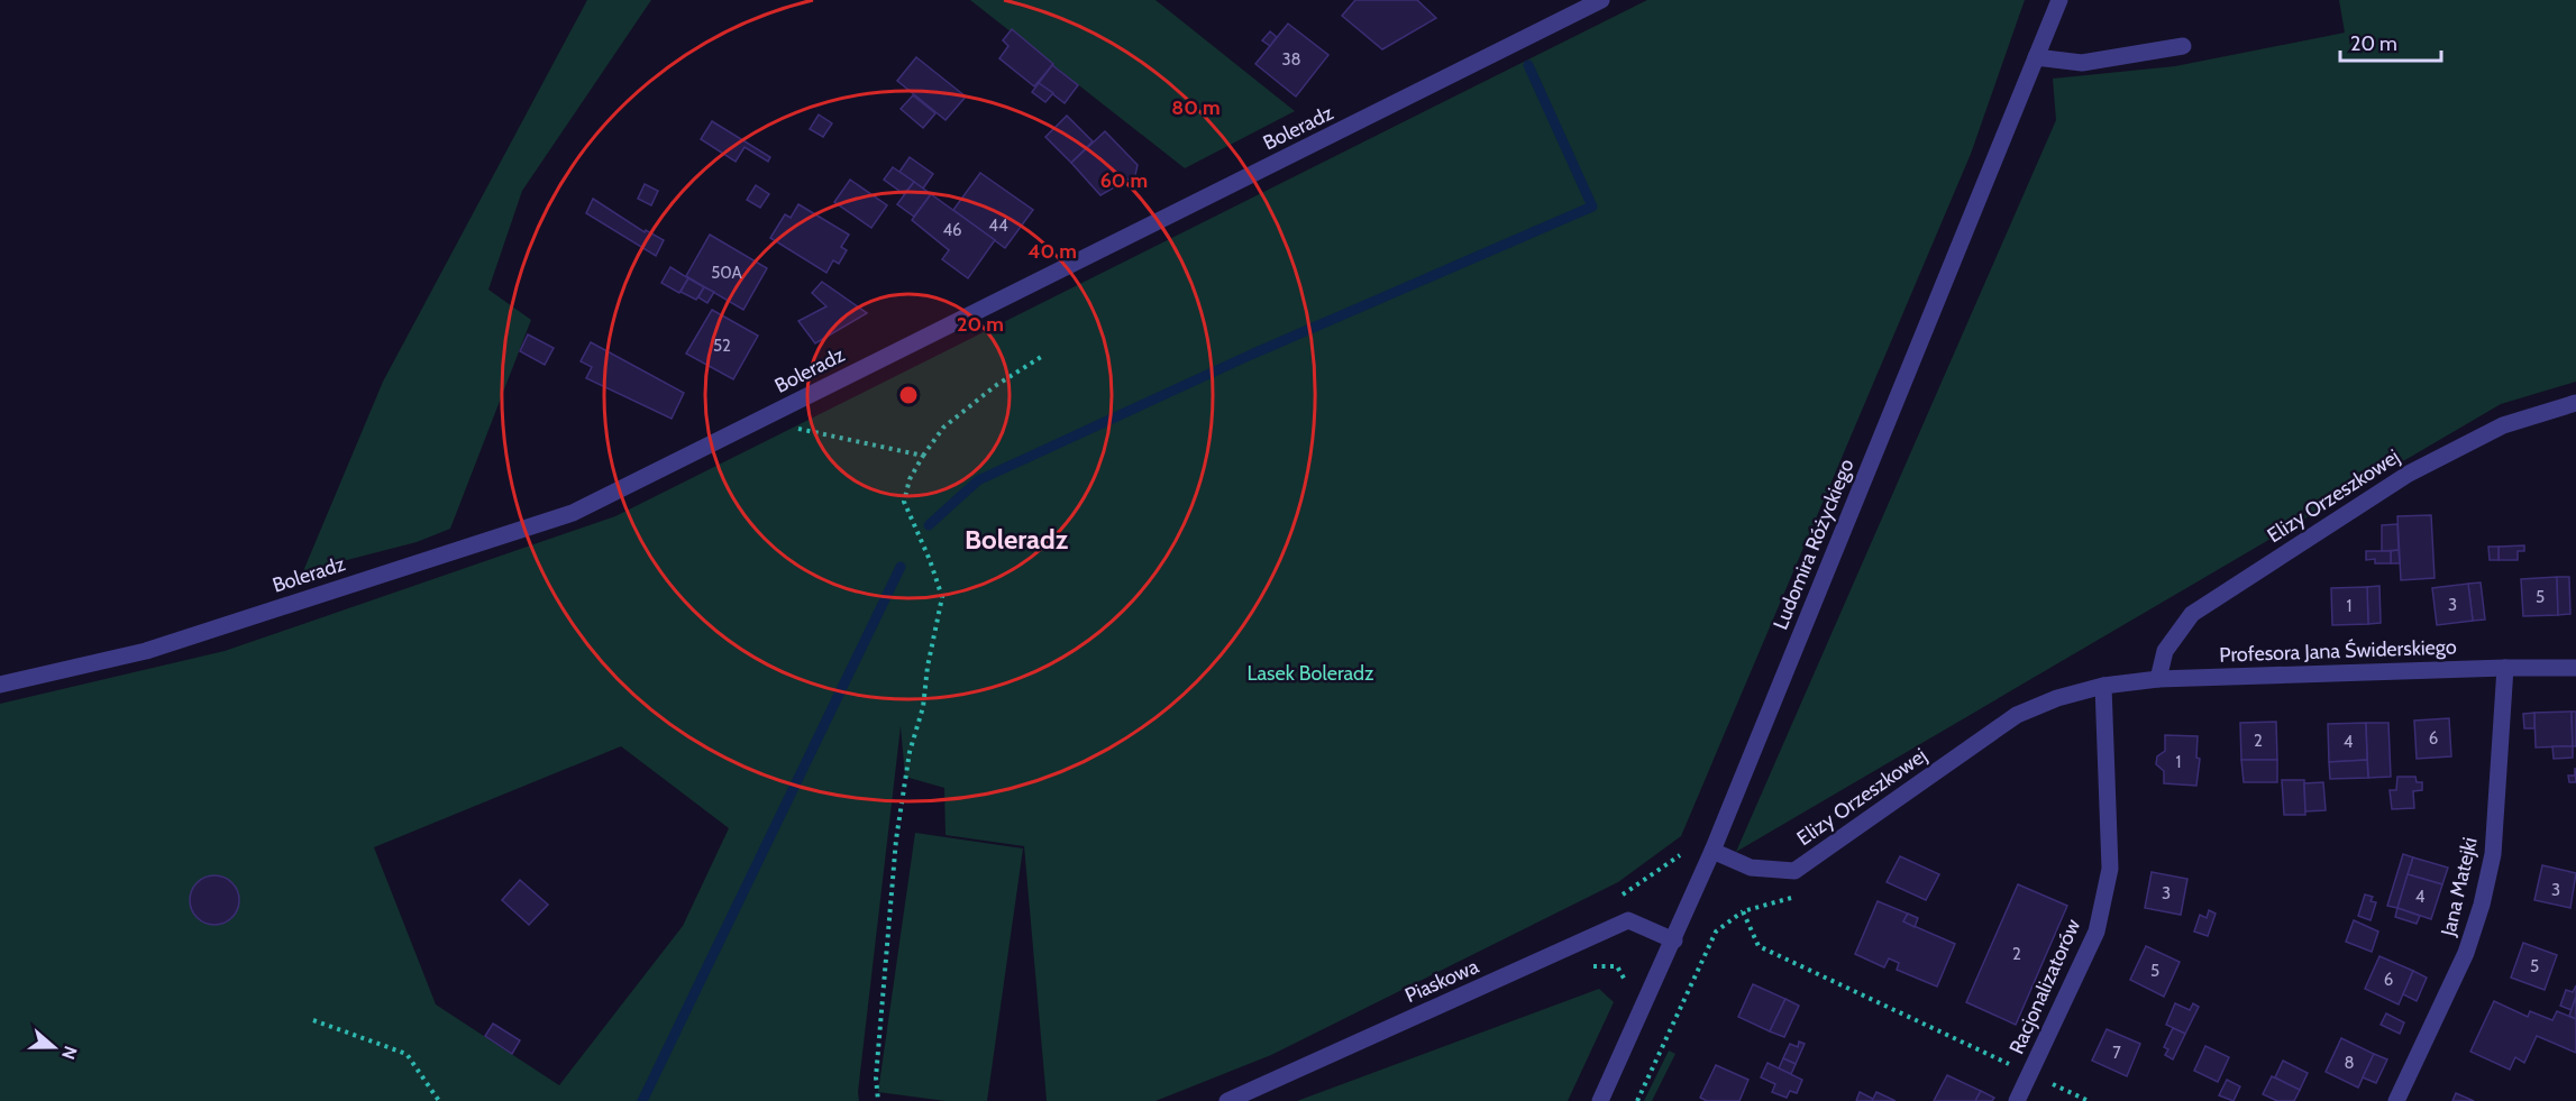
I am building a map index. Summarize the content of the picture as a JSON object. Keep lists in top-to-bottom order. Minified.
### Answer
{"streets":{"street":["Boleradz","Elizy Orzeszkowej","Ludomira Różyckiego","Profesora Jana Świderskiego","Jana Matejki","Piaskowa","Racjonalizatorów"]},"crossings":[["Elizy Orzeszkowej","Ludomira Różyckiego"],["Elizy Orzeszkowej","Profesora Jana Świderskiego"],["Elizy Orzeszkowej","Racjonalizatorów"],["Ludomira Różyckiego","Piaskowa"],["Profesora Jana Świderskiego","Jana Matejki"],["Profesora Jana Świderskiego","Racjonalizatorów"]],"districts":["Boleradz"],"parks":["Lasek Boleradz"],"house_numbers":["38","44","46","50A","52","5","3","1","6","2","4","1","3","3","4","2","5","5","6","7","8"],"scale_bar":"20 m","north":"right","rings":["80 m","60 m","40 m","20 m"]}
